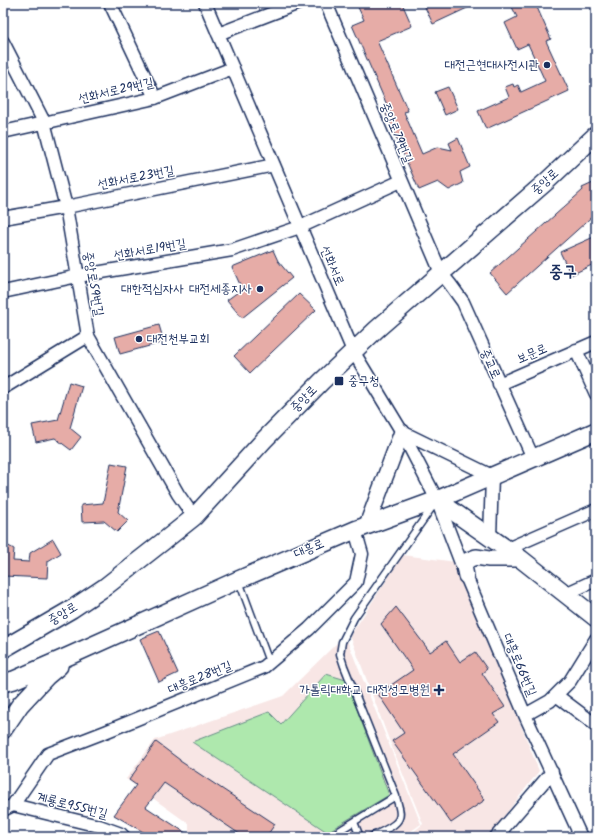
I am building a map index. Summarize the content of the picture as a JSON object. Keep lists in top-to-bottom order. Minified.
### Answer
{"streets":{"main road":["중앙로","대흥로"],"street":["선화서로29번길","중앙로79번길","선화서로23번길","선화서로19번길","선화서로","중앙로59번길","보문로","중교로","대흥로66번길","대흥로28번길","계룡로955번길"]},"crossings":[["선화서로29번길","선화서로"],["선화서로29번길","중앙로59번길"],["중앙로79번길","중앙로"],["중앙로79번길","선화서로19번길"],["중앙로79번길","중교로"],["선화서로23번길","선화서로"],["선화서로23번길","중앙로59번길"],["중앙로","선화서로"],["중앙로","중앙로59번길"],["중앙로","중교로"],["선화서로19번길","선화서로"],["선화서로19번길","중앙로59번길"],["선화서로","대흥로"],["선화서로","대흥로66번길"],["보문로","중교로"],["대흥로","대흥로66번길"],["대흥로","대흥로28번길"],["대흥로28번길","계룡로955번길"]],"districts":["중구"],"places":{"other":["대전근현대사전시관","대한적십자사 대전세종지사","대전천부교회"],"transit":["중구청"],"health":["가톨릭대학교 대전성모병원"]}}
